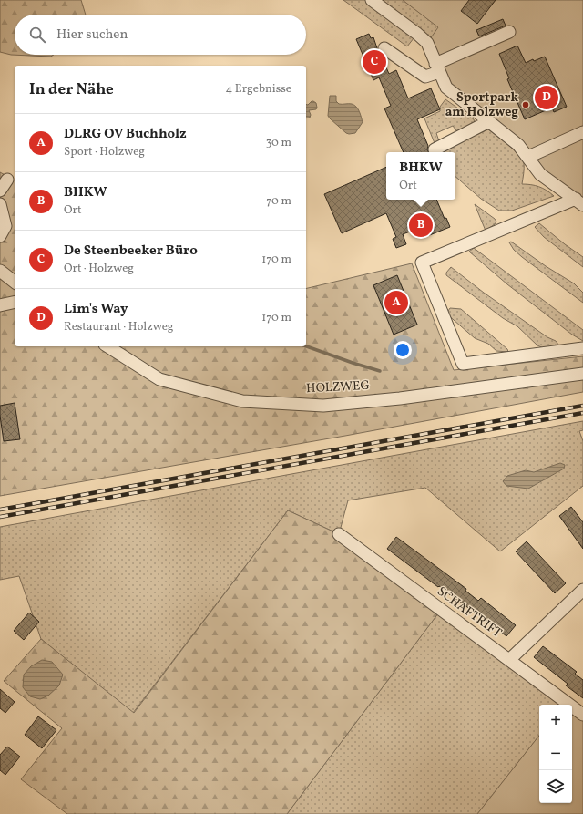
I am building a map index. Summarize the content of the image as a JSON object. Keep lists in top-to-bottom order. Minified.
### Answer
{"streets":{"street":["HOLZWEG","SCHAFTRIFT"]},"places":["Sportpark am Holzweg"],"page":{"search":"Hier suchen","pins":["C","D","B","A"],"heading":["In der Nähe","4 Ergebnisse"],"list":[{"mark":"A","name":"DLRG OV Buchholz","note":"Sport · Holzweg","value":"30 m"},{"mark":"B","name":"BHKW","note":"Ort","value":"70 m"},{"mark":"C","name":"De Steenbeeker Büro","note":"Ort · Holzweg","value":"170 m"},{"mark":"D","name":"Lim's Way","note":"Restaurant · Holzweg","value":"170 m"}],"popup":["BHKW","Ort"],"map_buttons":["+","−"]}}
